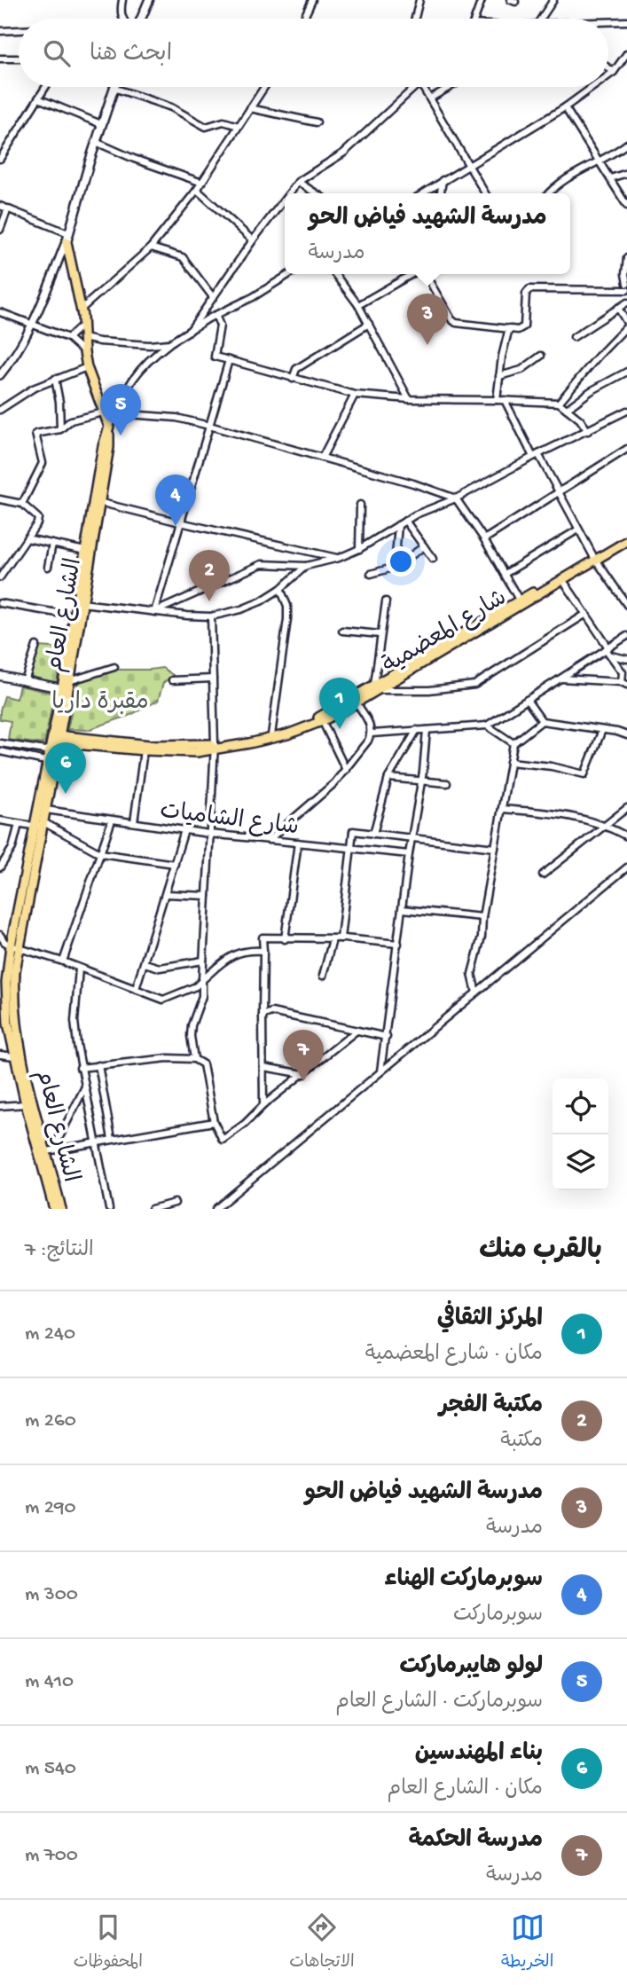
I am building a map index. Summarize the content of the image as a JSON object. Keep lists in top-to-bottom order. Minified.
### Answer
{"streets":{"main road":["الشارع العام","شارع المعضمية"],"street":["شارع الشاميات"]},"crossings":[["الشارع العام","شارع المعضمية"],["الشارع العام","شارع الشاميات"]],"parks":["مقبرة داريا"],"page":{"search":"ابحث هنا","popup":["مدرسة الشهيد فياض الحو","مدرسة"],"pins":["3","5","4","2","1","6","7"],"heading":["بالقرب منك","النتائج: 7"],"list":[{"mark":"1","name":"المركز الثقافي","note":"مكان · شارع المعضمية","value":"240 m"},{"mark":"2","name":"مكتبة الفجر","note":"مكتبة","value":"260 m"},{"mark":"3","name":"مدرسة الشهيد فياض الحو","note":"مدرسة","value":"290 m"},{"mark":"4","name":"سوبرماركت الهناء","note":"سوبرماركت","value":"300 m"},{"mark":"5","name":"لولو هايبرماركت","note":"سوبرماركت · الشارع العام","value":"410 m"},{"mark":"6","name":"بناء المهندسين","note":"مكان · الشارع العام","value":"540 m"},{"mark":"7","name":"مدرسة الحكمة","note":"مدرسة","value":"700 m"}],"nav":["الخريطة","الاتجاهات","المحفوظات"]}}
